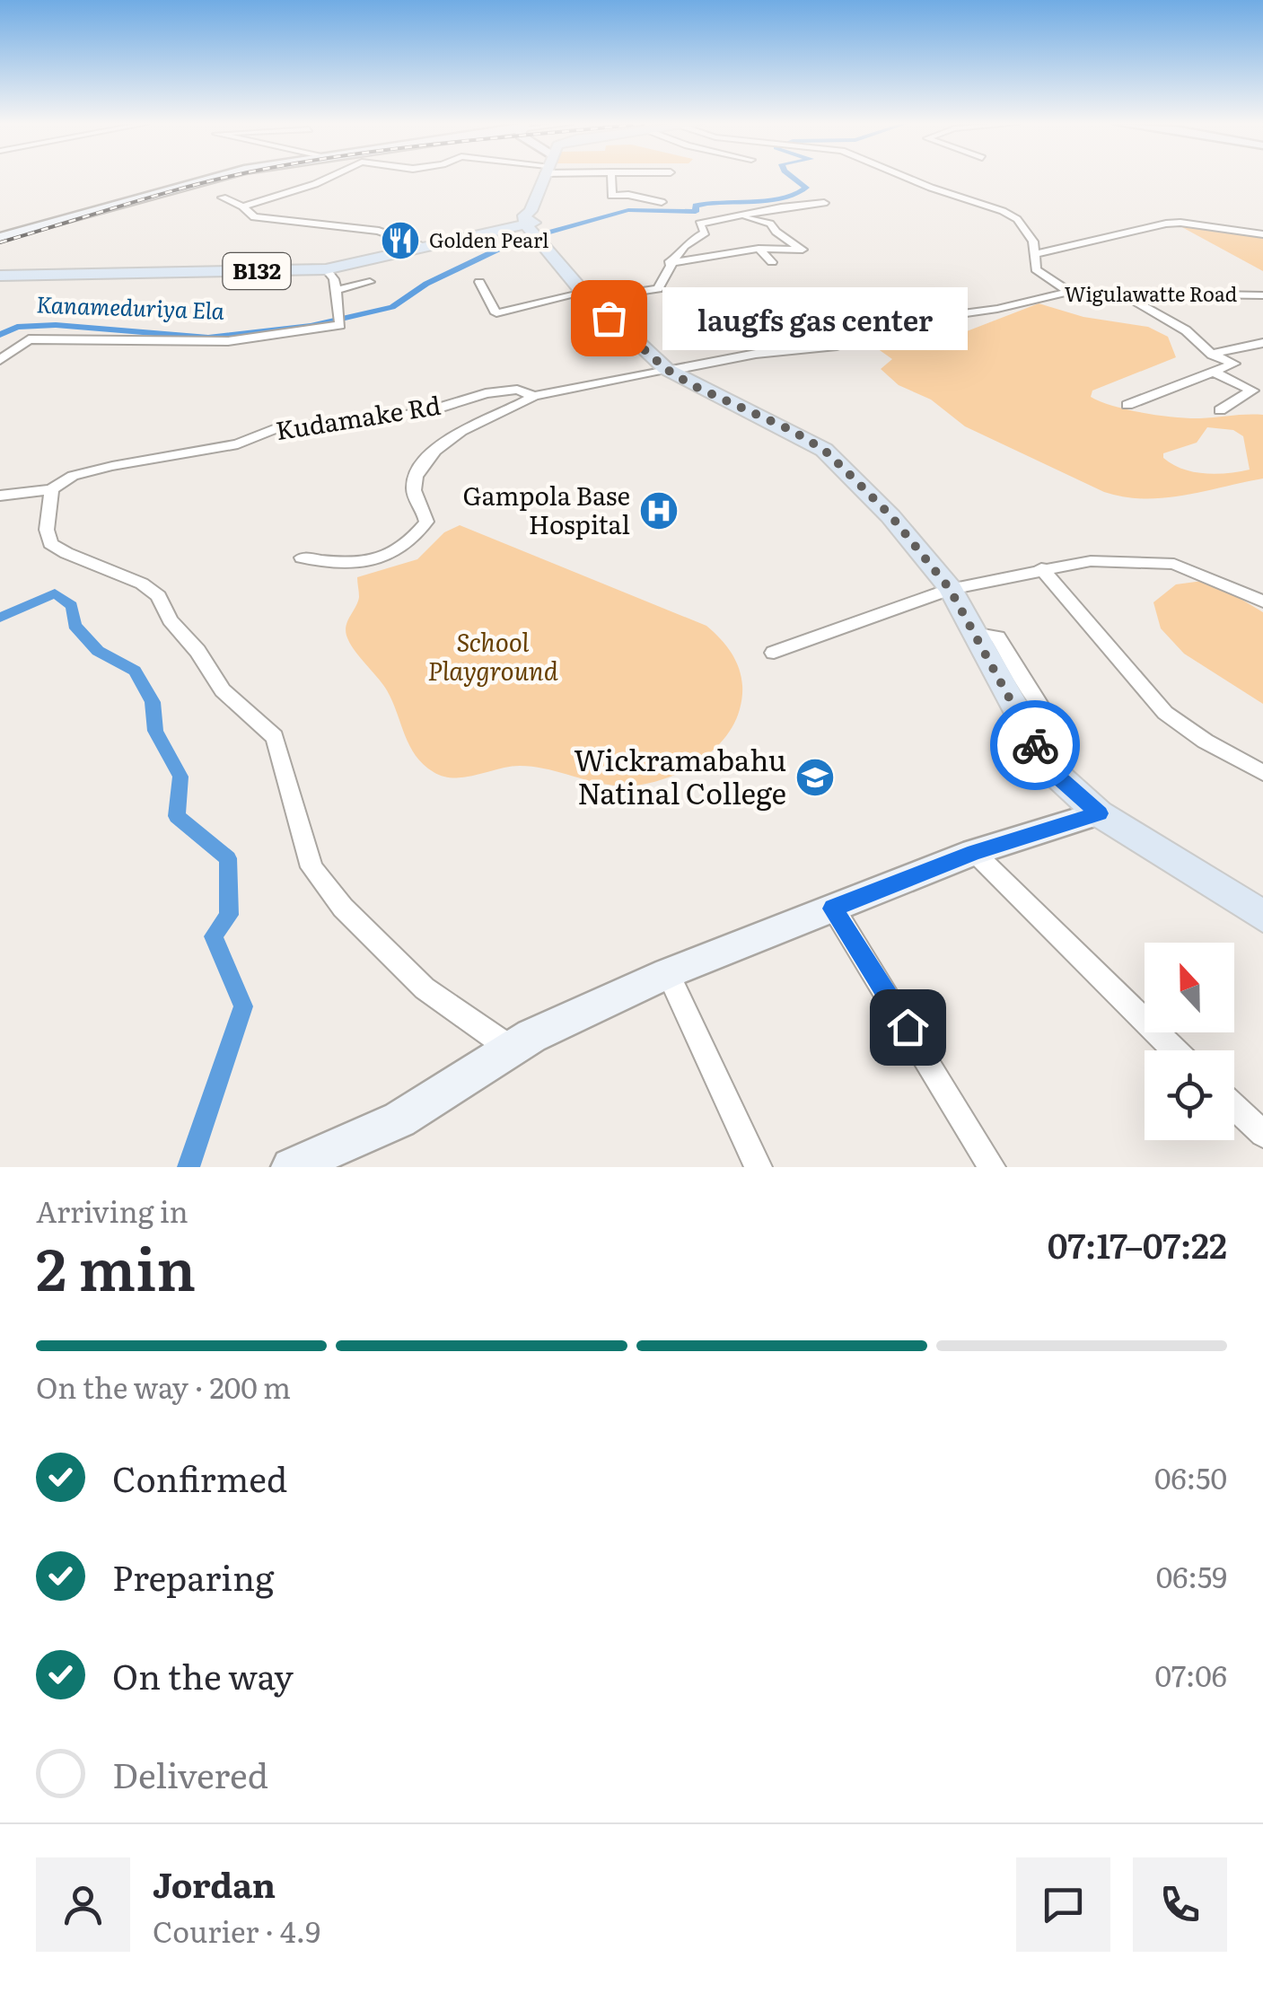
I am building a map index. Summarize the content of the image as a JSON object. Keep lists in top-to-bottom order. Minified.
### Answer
{"streets":{"main road":["B132"],"street":["Wigulawatte Road","Kudamake Rd"]},"crossings":[["Wigulawatte Road","Kudamake Rd"]],"water":["Kanameduriya Ela"],"parks":["School Playground"],"places":{"restaurant":["Golden Pearl"],"other":["laugfs gas center"],"hospital":["Gampola Base Hospital"],"school or university":["Wickramabahu Natinal College"]},"north":"top","page":{"bubble":"laugfs gas center","heading":["2 min","Arriving in","07:17–07:22"],"panel":["Jordan","Courier · 4.9"],"bar":"On the way · 200 m","list":[["Confirmed","06:50"],["Preparing","06:59"],["On the way","07:06"],"Delivered"]}}
